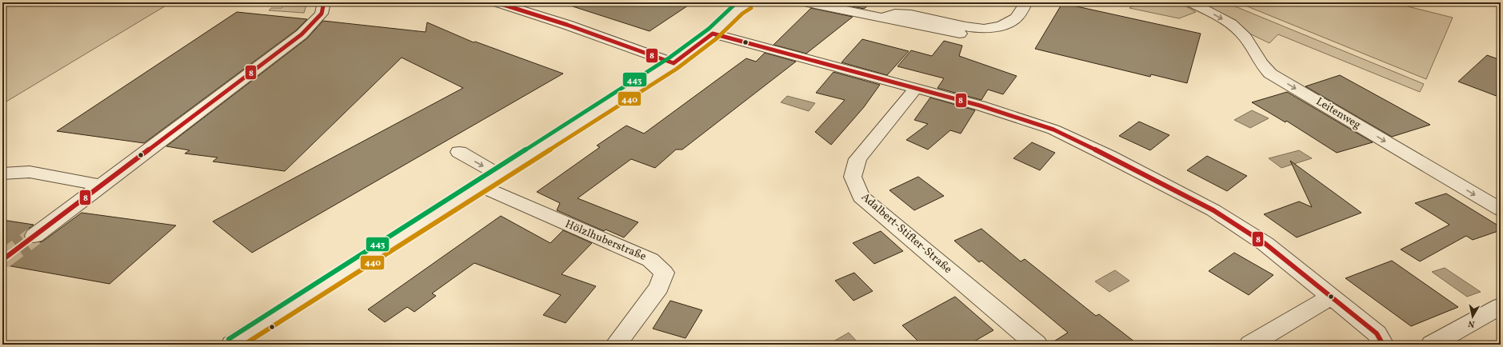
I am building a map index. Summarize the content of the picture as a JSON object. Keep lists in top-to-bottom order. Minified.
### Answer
{"streets":{"street":["Leitenweg","Adalbert-Stifter-Straße","Hölzlhuberstraße"]},"lines":["transit line 8","transit line 443","transit line 440"],"north":"bottom"}
